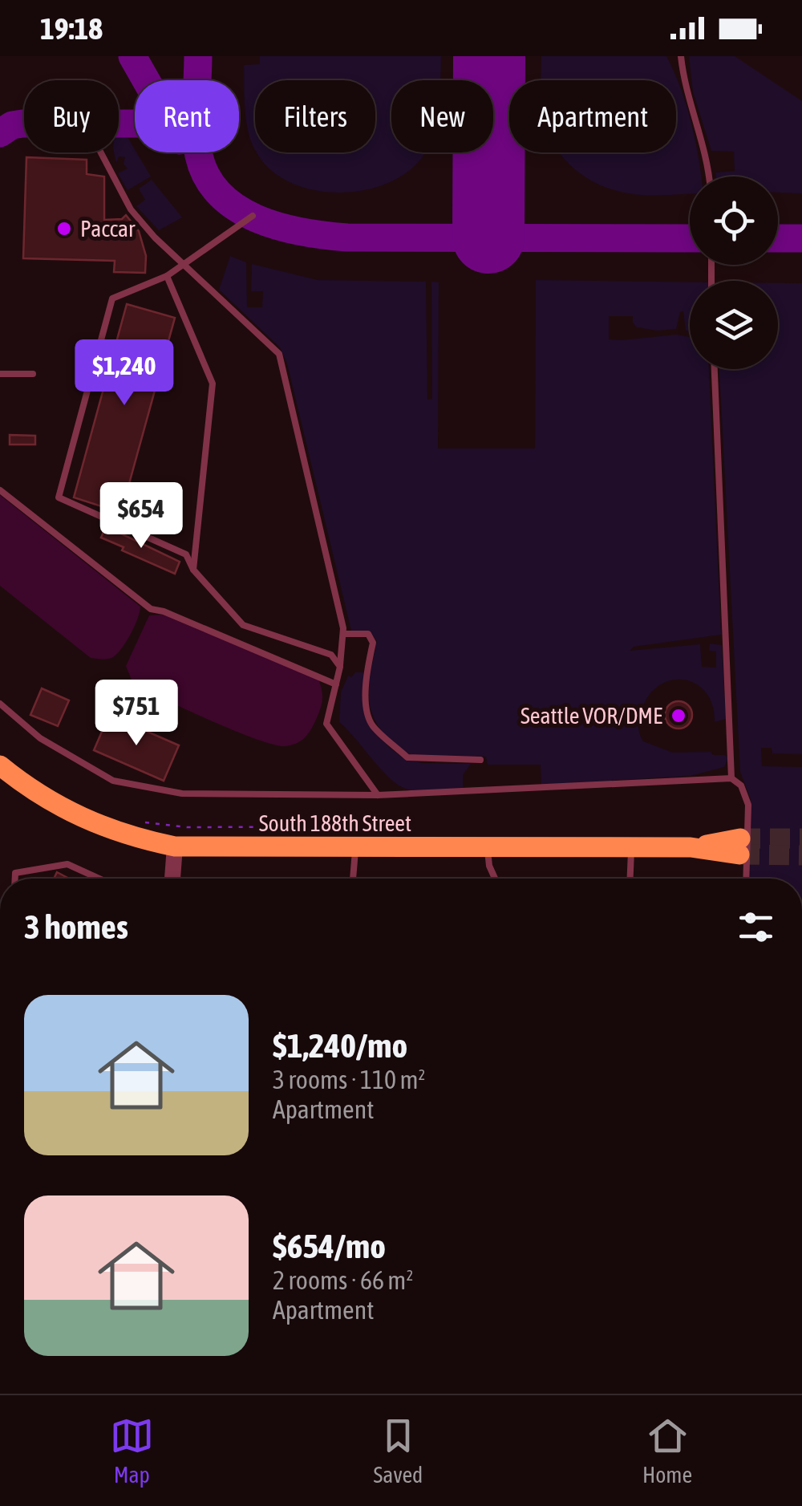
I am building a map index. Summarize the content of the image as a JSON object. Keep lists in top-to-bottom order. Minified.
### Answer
{"streets":{"main road":["South 188th Street"]},"places":["Paccar","Seattle VOR/DME"],"page":{"status":"19:18","chip":["Buy","Rent","Filters","New","Apartment"],"price":["$1,240","$654","$751"],"heading":"3 homes","list":[{"name":"$1,240/mo","note":"3 rooms · 110 m² · Apartment"},{"name":"$654/mo","note":"2 rooms · 66 m² · Apartment"}],"tabs":["Map","Saved","Home"]}}
